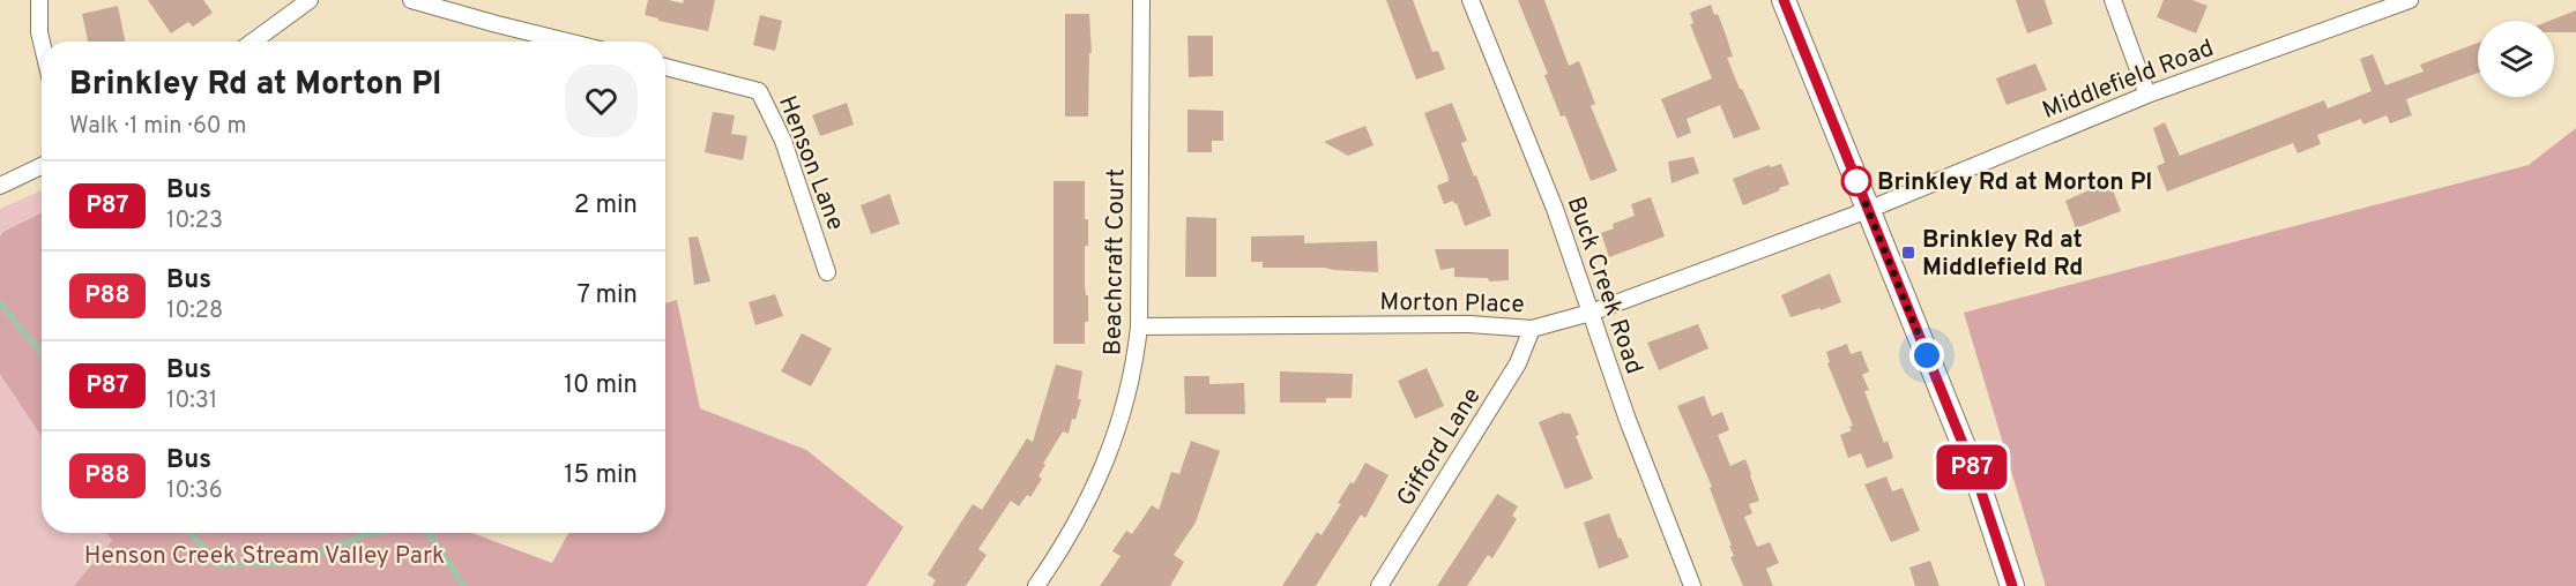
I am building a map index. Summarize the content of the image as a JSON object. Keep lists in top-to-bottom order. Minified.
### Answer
{"streets":{"street":["Middlefield Road","Henson Lane","Beachcraft Court","Buck Creek Road","Morton Place","Gifford Lane"]},"crossings":[["Middlefield Road","Morton Place"],["Beachcraft Court","Morton Place"],["Buck Creek Road","Morton Place"],["Morton Place","Gifford Lane"]],"parks":["Henson Creek Stream Valley Park"],"places":{"other":["Brinkley Rd at Morton Pl"],"transit":["Brinkley Rd at Middlefield Rd"]},"lines":["bus line P87"],"page":{"on_map":"P87","heading":["Brinkley Rd at Morton Pl","Walk · 1 min · 60 m"],"list":[{"mark":"P87","name":"Bus","note":"10:23","value":"2 min"},{"mark":"P88","name":"Bus","note":"10:28","value":"7 min"},{"mark":"P87","name":"Bus","note":"10:31","value":"10 min"},{"mark":"P88","name":"Bus","note":"10:36","value":"15 min"}]}}
